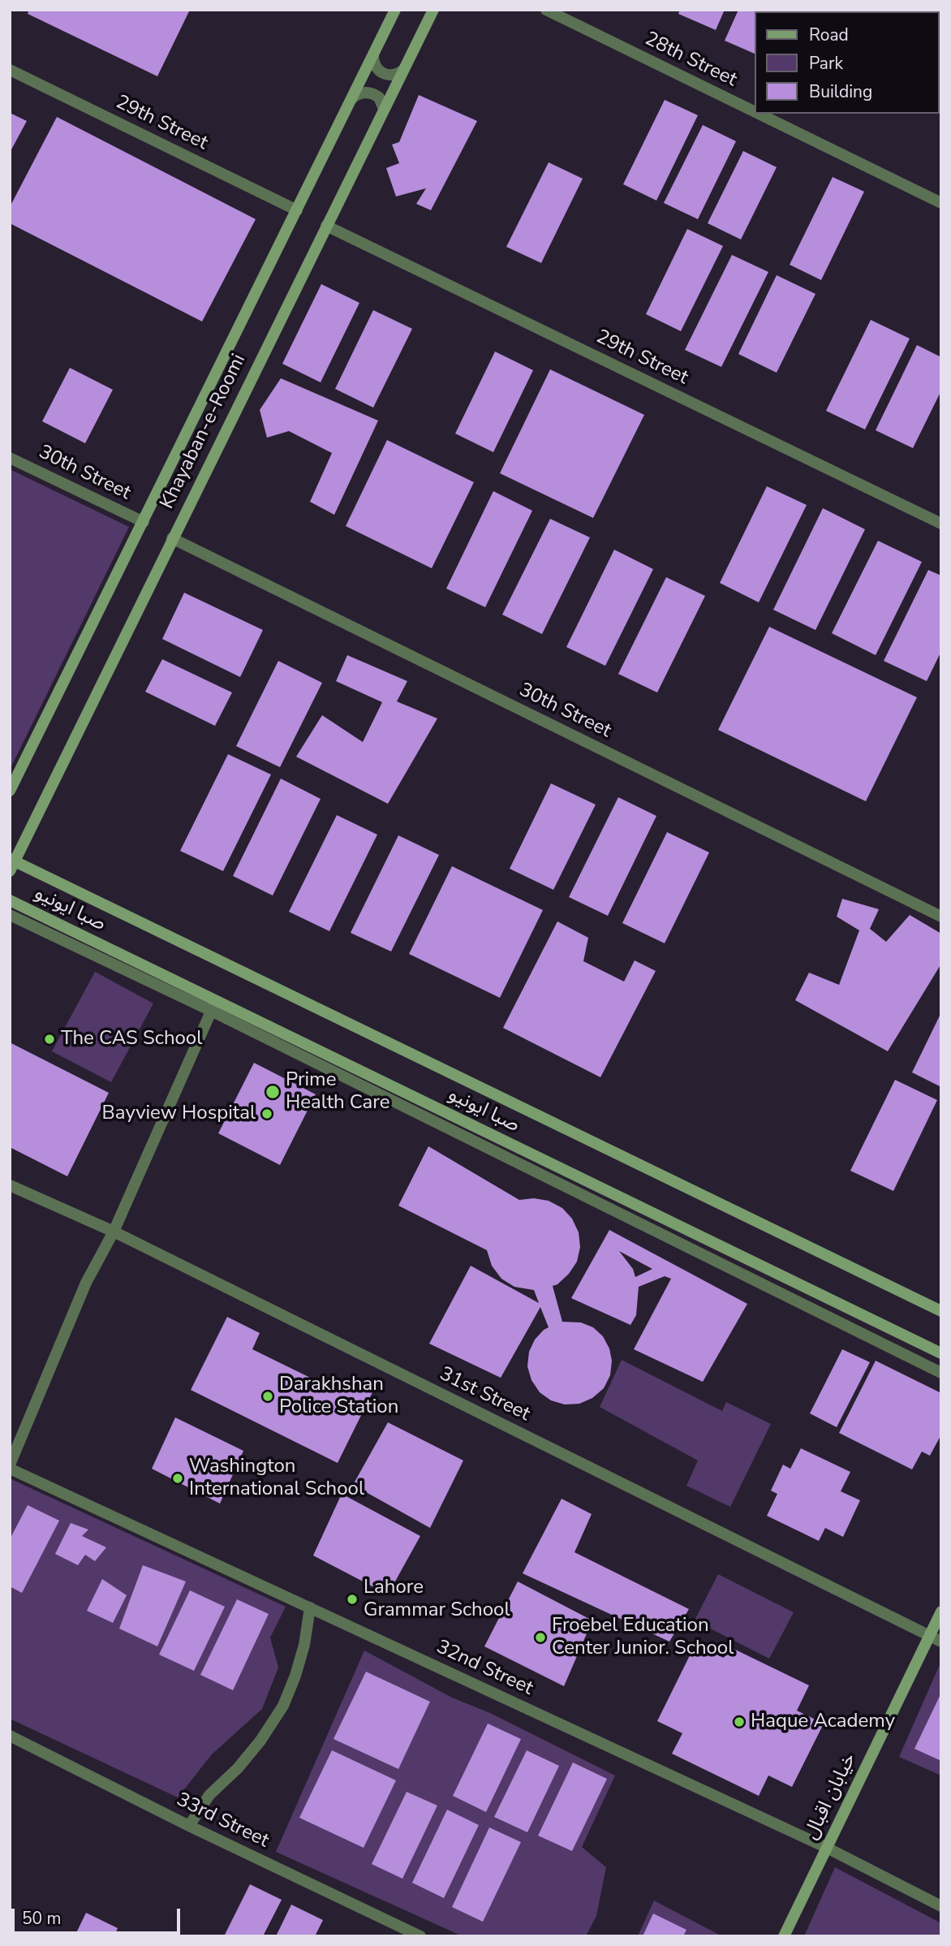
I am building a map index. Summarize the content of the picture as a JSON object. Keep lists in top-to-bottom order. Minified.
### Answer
{"streets":{"street":["28th Street","29th Street","Khayaban-e-Roomi","30th Street","صبا ایونیو","31st Street","32nd Street","خیابان اقبال","33rd Street"]},"crossings":[["29th Street","Khayaban-e-Roomi"],["Khayaban-e-Roomi","30th Street"],["Khayaban-e-Roomi","صبا ایونیو"],["31st Street","خیابان اقبال"],["32nd Street","خیابان اقبال"]],"places":["The CAS School","Prime Health Care","Bayview Hospital","Darakhshan Police Station","Washington International School","Lahore Grammar School","Froebel Education Center Junior. School","Haque Academy"],"legend":["Road","Park","Building"],"scale_bar":"50 m"}
